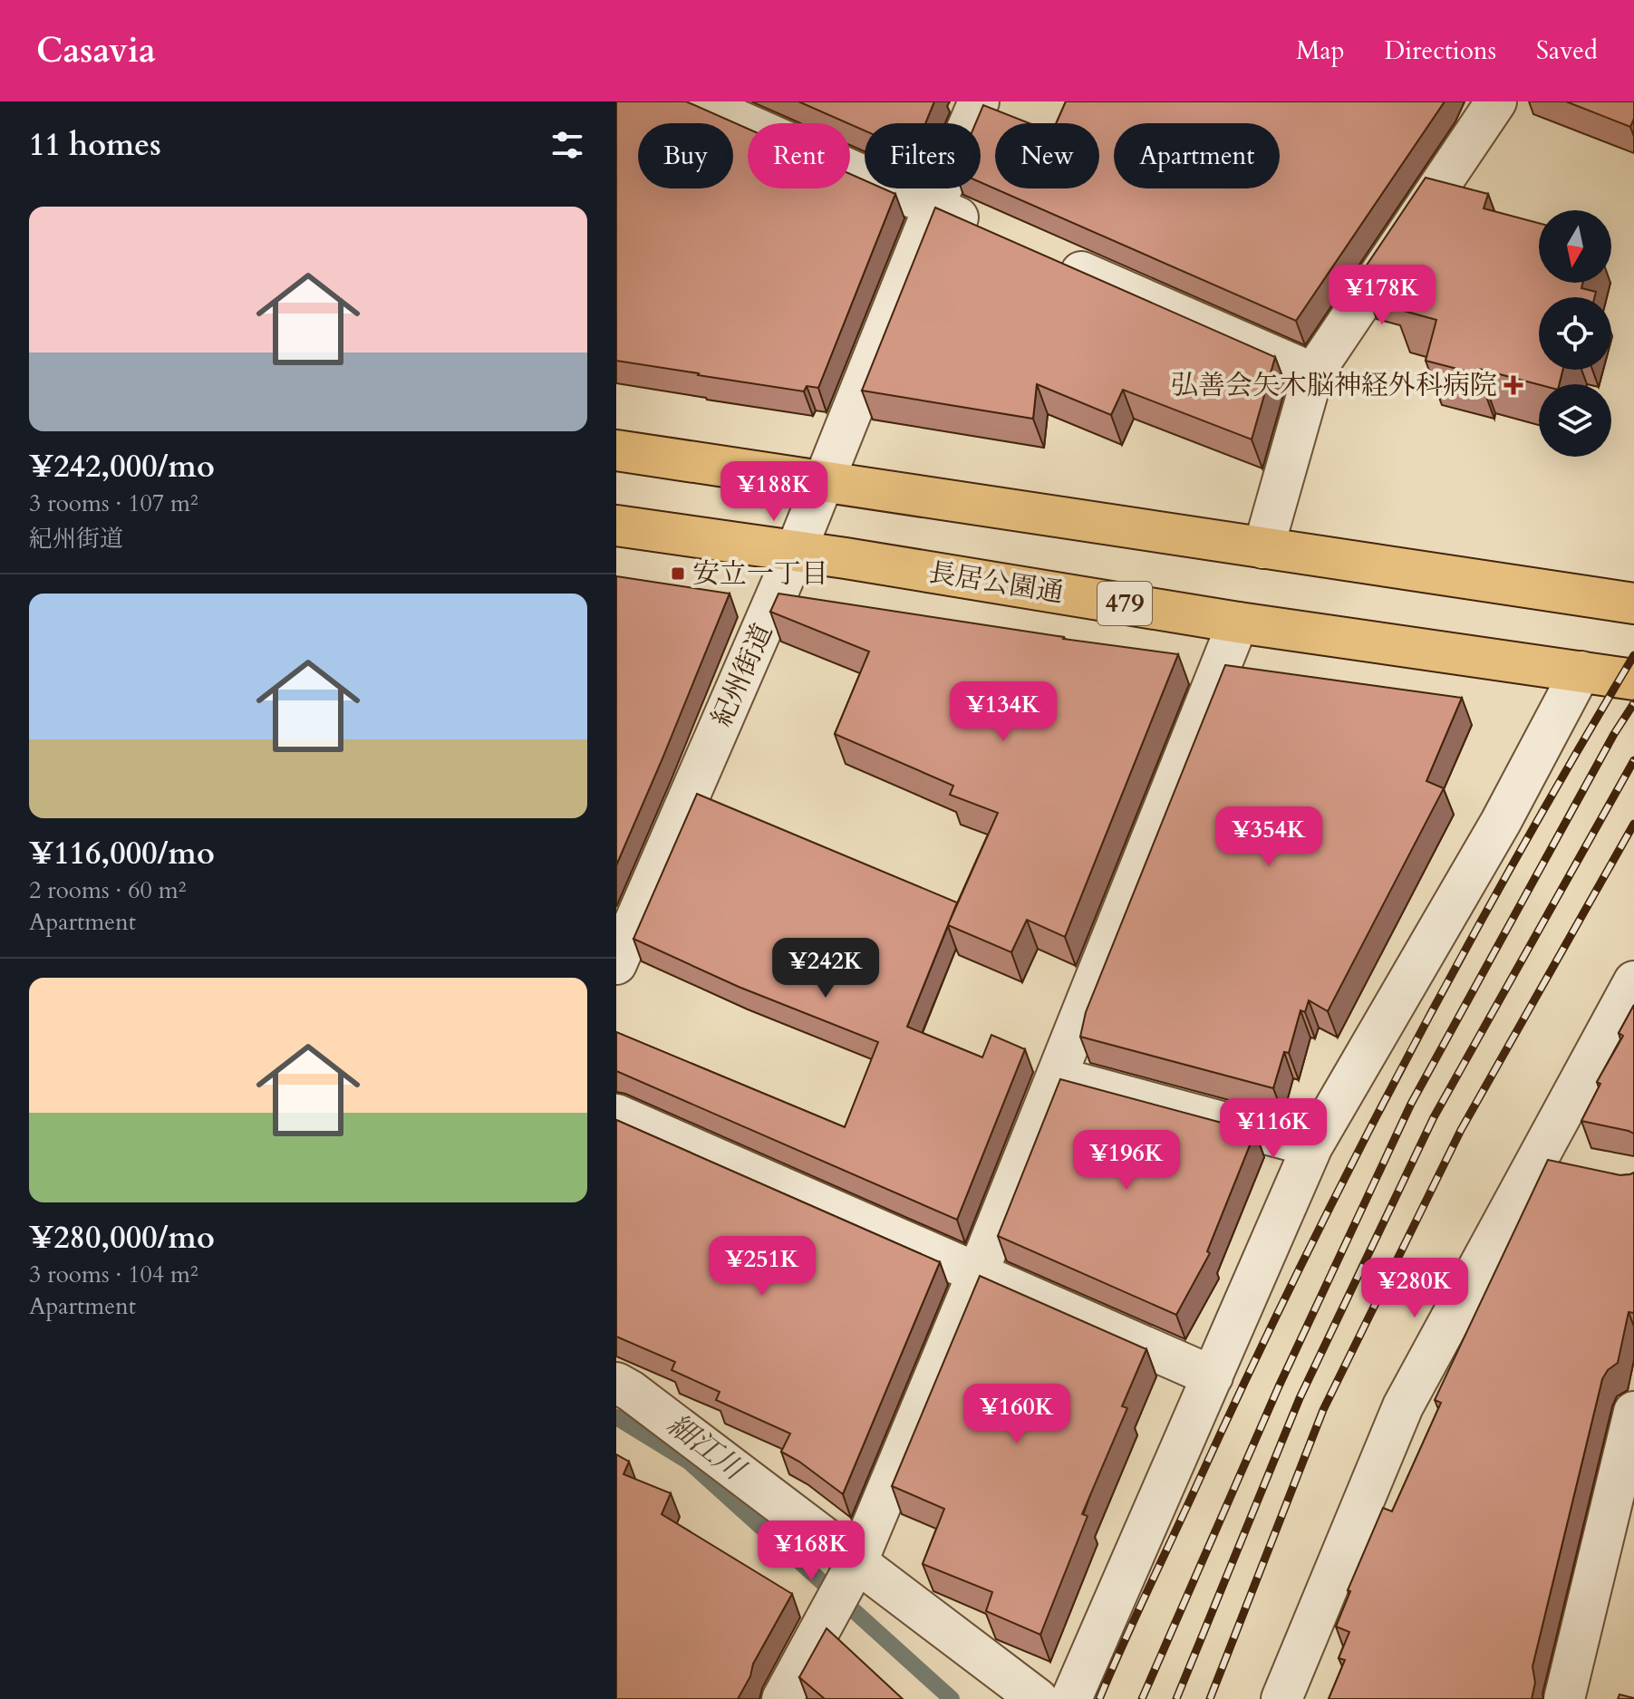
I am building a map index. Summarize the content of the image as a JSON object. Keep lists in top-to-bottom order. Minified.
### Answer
{"streets":{"highway":["長居公園通","479"],"street":["紀州街道"]},"crossings":[["長居公園通","紀州街道"]],"water":["細江川"],"places":{"health":["弘善会矢木脳神経外科病院"],"transit":["安立一丁目"]},"north":"bottom","page":{"header":"Casavia","nav":["Map","Directions","Saved"],"heading":"11 homes","chip":["Buy","Rent","Filters","New","Apartment"],"list":[{"name":"¥242,000/mo","note":"3 rooms · 107 m² · 紀州街道"},{"name":"¥116,000/mo","note":"2 rooms · 60 m² · Apartment"},{"name":"¥280,000/mo","note":"3 rooms · 104 m² · Apartment"}],"price":["¥178K","¥188K","¥134K","¥354K","¥242K","¥116K","¥196K","¥251K","¥280K","¥160K","¥168K"]}}
